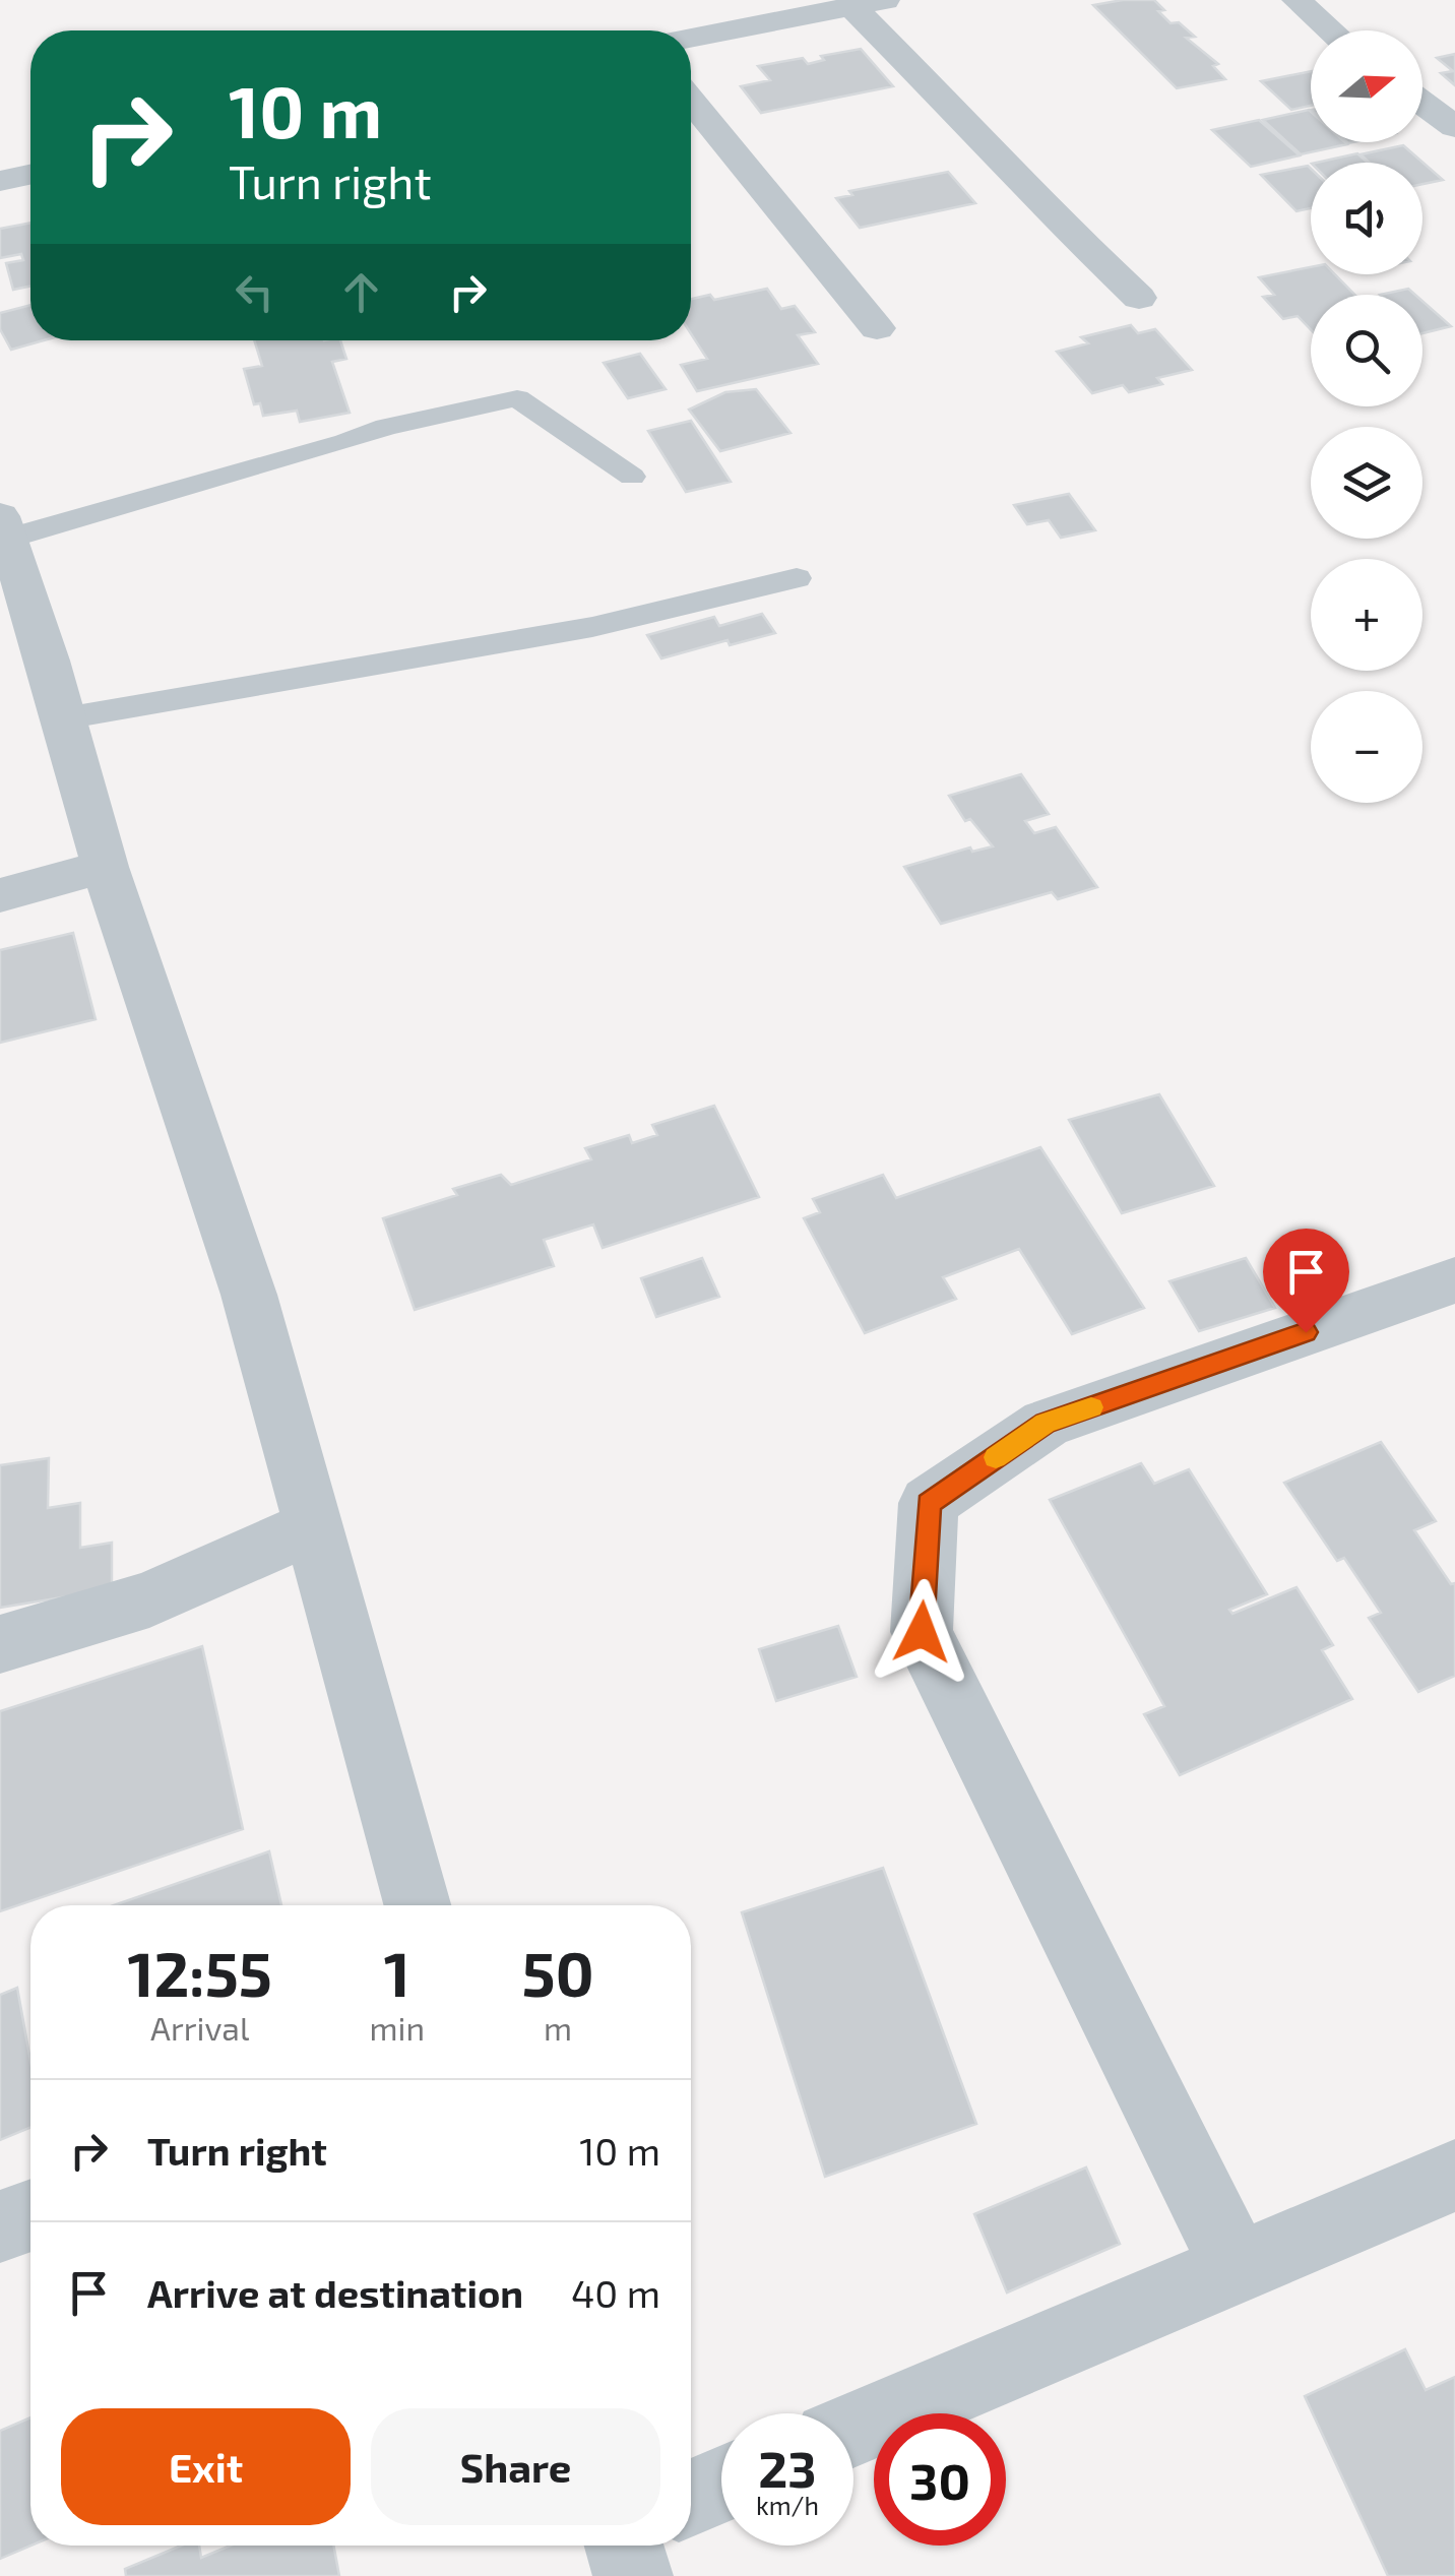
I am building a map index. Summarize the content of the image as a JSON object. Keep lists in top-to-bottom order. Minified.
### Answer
{"north":"right","page":{"map_buttons":["+","−"],"turn":["10 m","Turn right"],"eta":["12:55","Arrival","1","min","50","m"],"list":[{"name":"Turn right","value":"10 m"},{"name":"Arrive at destination","value":"40 m"}],"buttons":["Exit","Share"],"speed":"23 km/h","limit":"30"}}
